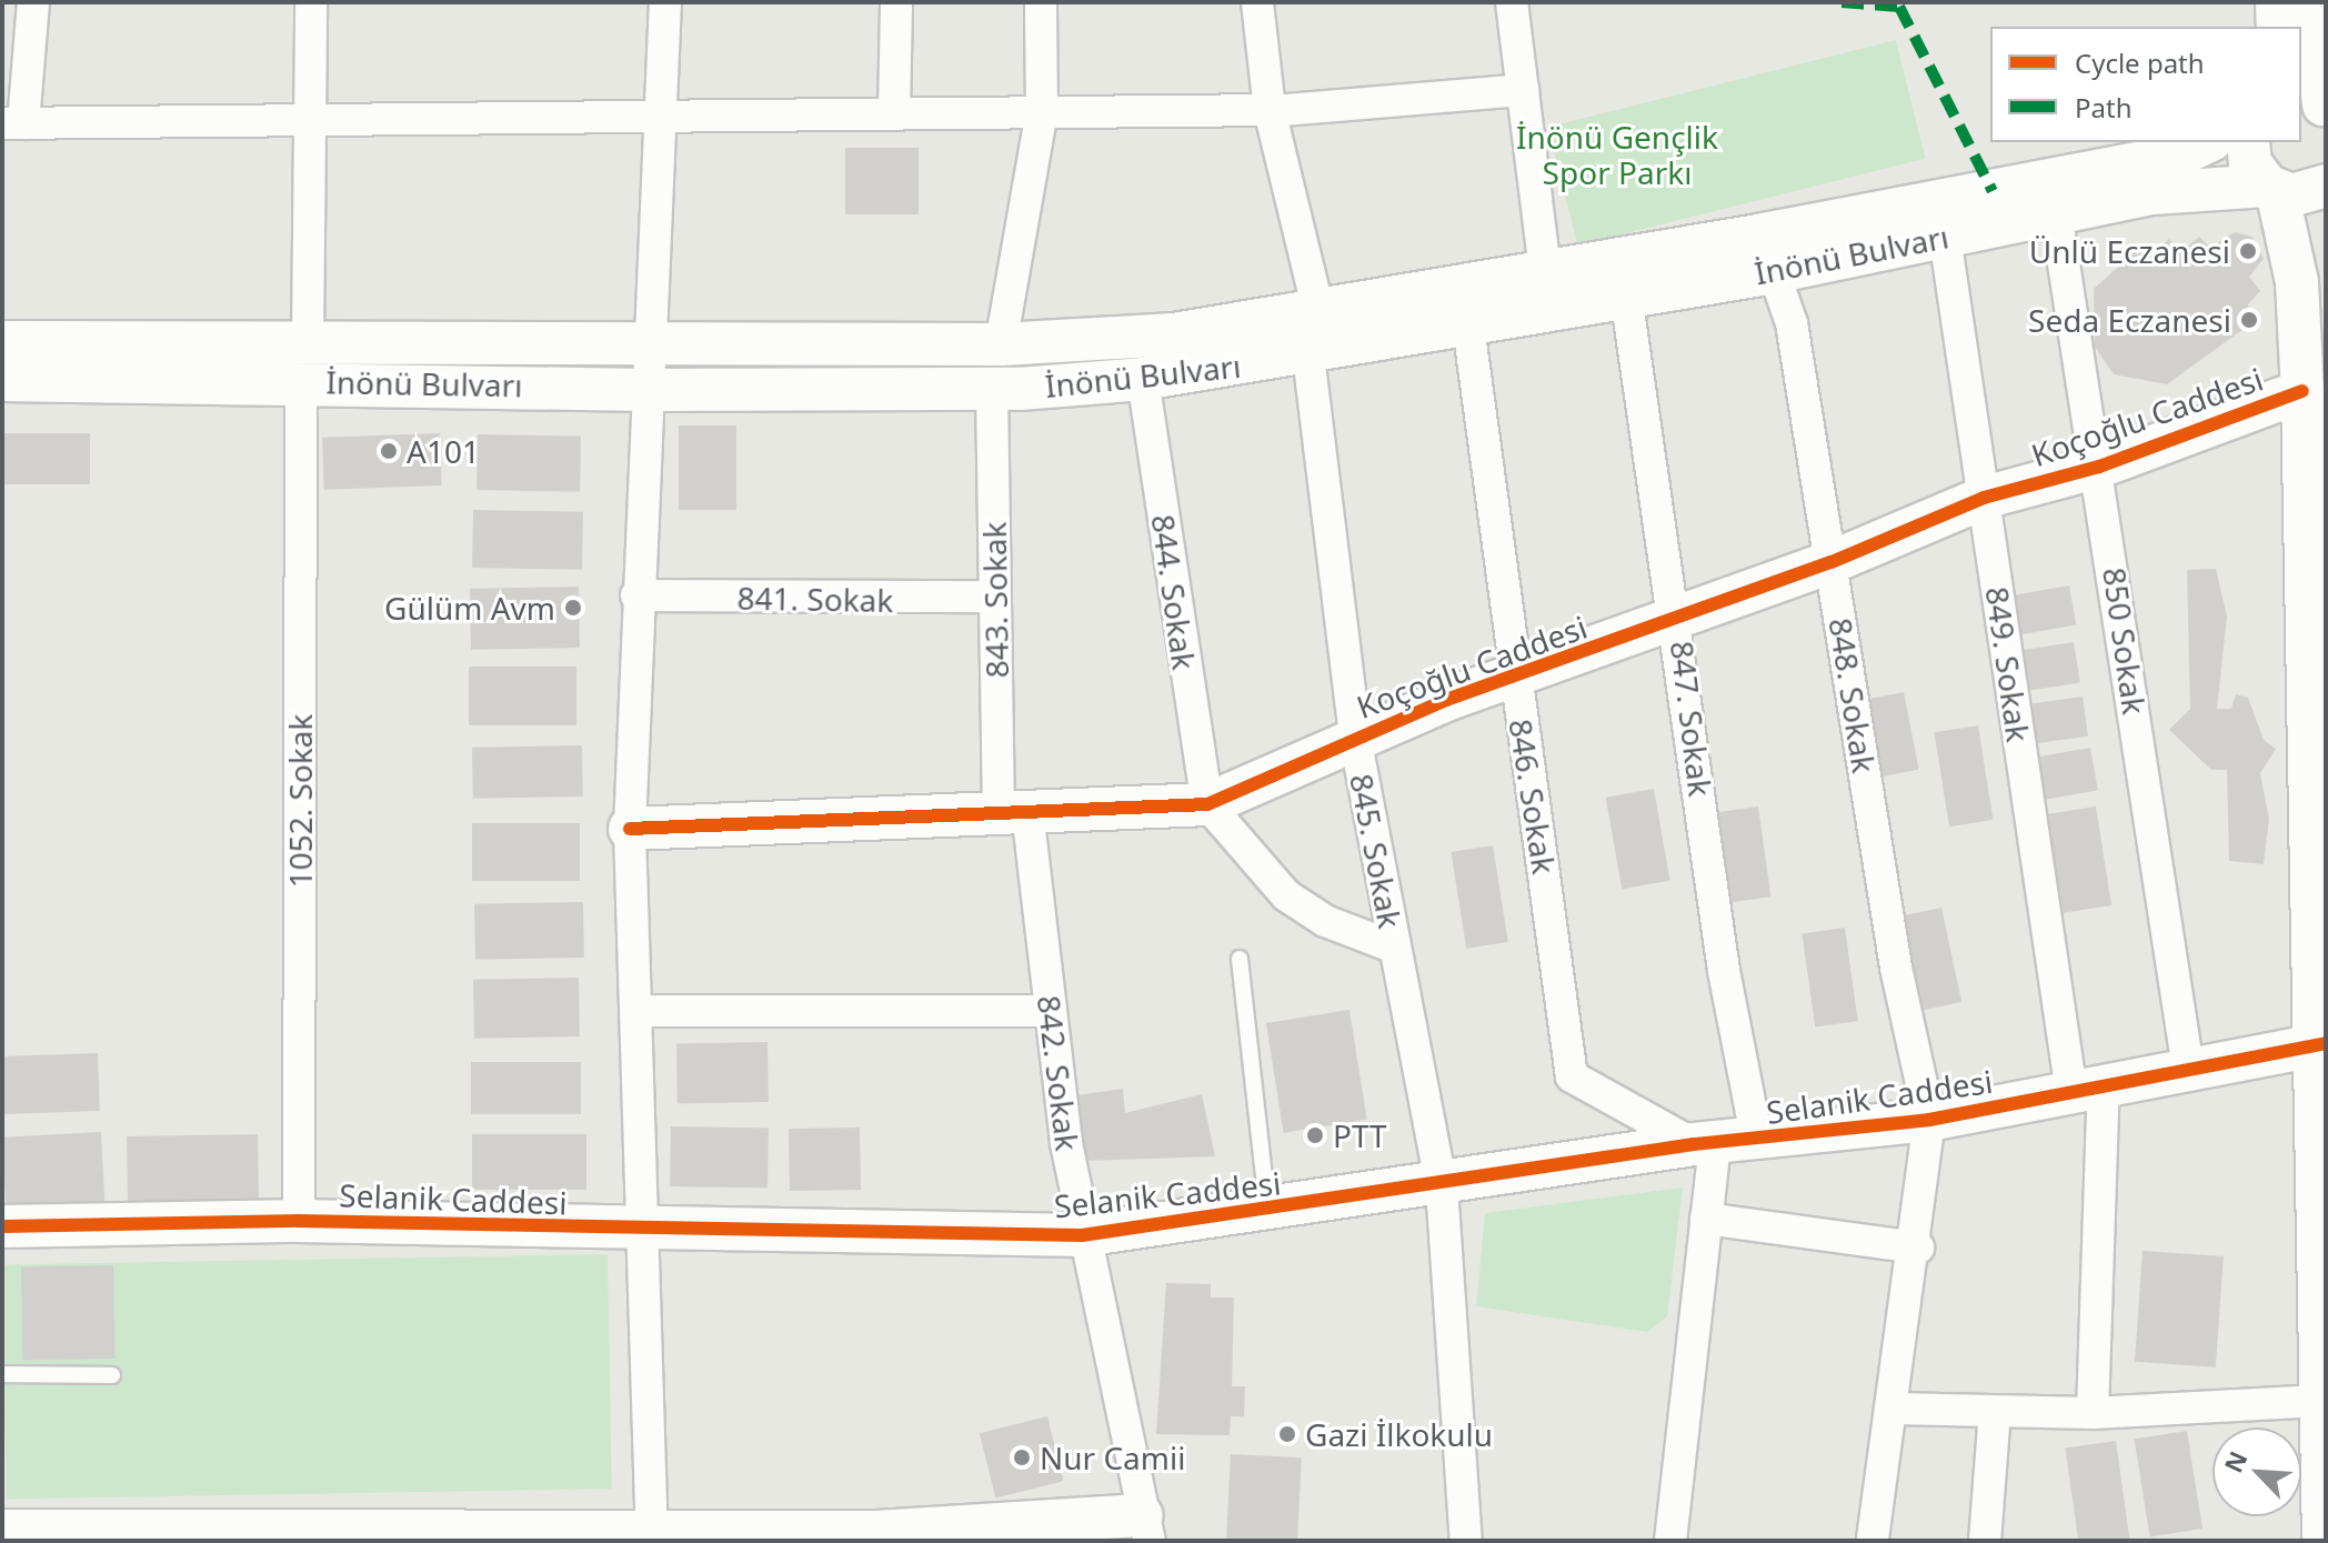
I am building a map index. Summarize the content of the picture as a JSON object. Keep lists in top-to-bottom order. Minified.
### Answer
{"streets":{"main road":["İnönü Bulvarı","Koçoğlu Caddesi","Selanik Caddesi"],"street":["844. Sokak","841. Sokak","843. Sokak","850 Sokak","849. Sokak","848. Sokak","847. Sokak","846. Sokak","1052. Sokak","845. Sokak","842. Sokak"]},"crossings":[["İnönü Bulvarı","844. Sokak"],["İnönü Bulvarı","843. Sokak"],["İnönü Bulvarı","850 Sokak"],["İnönü Bulvarı","849. Sokak"],["İnönü Bulvarı","848. Sokak"],["İnönü Bulvarı","847. Sokak"],["İnönü Bulvarı","846. Sokak"],["İnönü Bulvarı","1052. Sokak"],["İnönü Bulvarı","845. Sokak"],["Koçoğlu Caddesi","844. Sokak"],["Koçoğlu Caddesi","843. Sokak"],["Koçoğlu Caddesi","850 Sokak"],["Koçoğlu Caddesi","849. Sokak"],["Koçoğlu Caddesi","848. Sokak"],["Koçoğlu Caddesi","847. Sokak"],["Koçoğlu Caddesi","846. Sokak"],["Koçoğlu Caddesi","845. Sokak"],["Koçoğlu Caddesi","842. Sokak"],["841. Sokak","843. Sokak"],["843. Sokak","842. Sokak"],["850 Sokak","Selanik Caddesi"],["849. Sokak","Selanik Caddesi"],["848. Sokak","Selanik Caddesi"],["847. Sokak","Selanik Caddesi"],["846. Sokak","Selanik Caddesi"],["1052. Sokak","Selanik Caddesi"],["845. Sokak","Selanik Caddesi"],["842. Sokak","Selanik Caddesi"]],"parks":["İnönü Gençlik Spor Parkı"],"places":["Ünlü Eczanesi","Seda Eczanesi","A101","Gülüm Avm","PTT","Gazi İlkokulu","Nur Camii"],"legend":["Cycle path","Path"],"north":"top left"}
